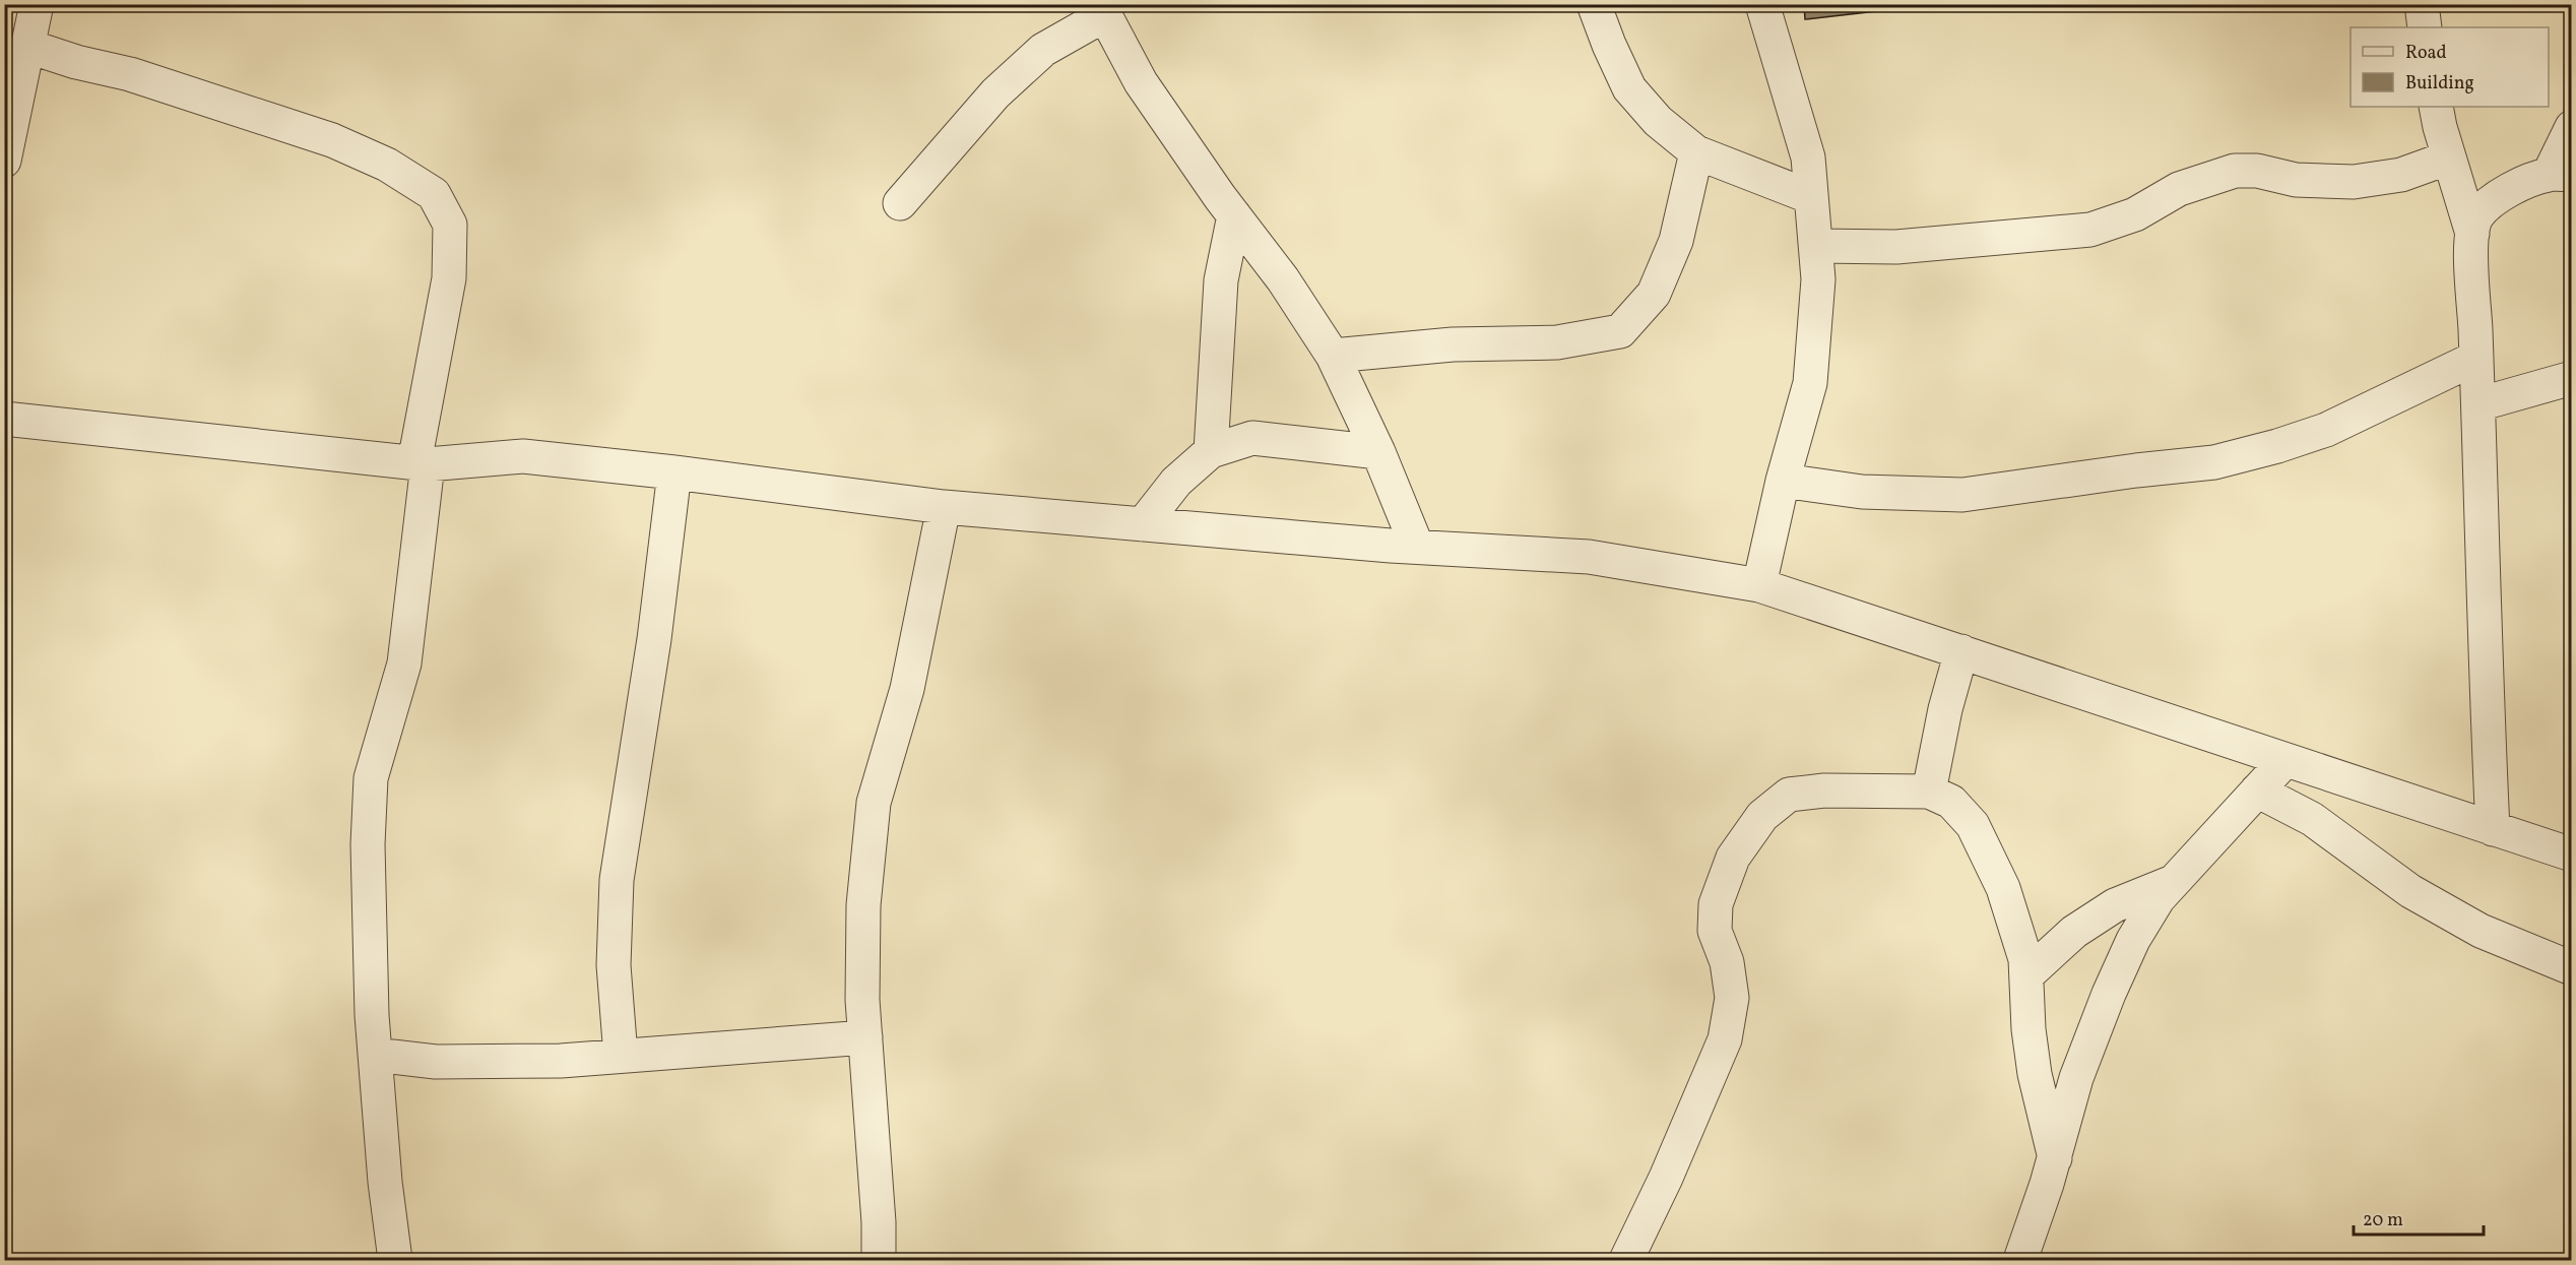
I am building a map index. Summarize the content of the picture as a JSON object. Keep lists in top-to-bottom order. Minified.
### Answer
{"legend":["Road","Building"],"scale_bar":"20 m"}
